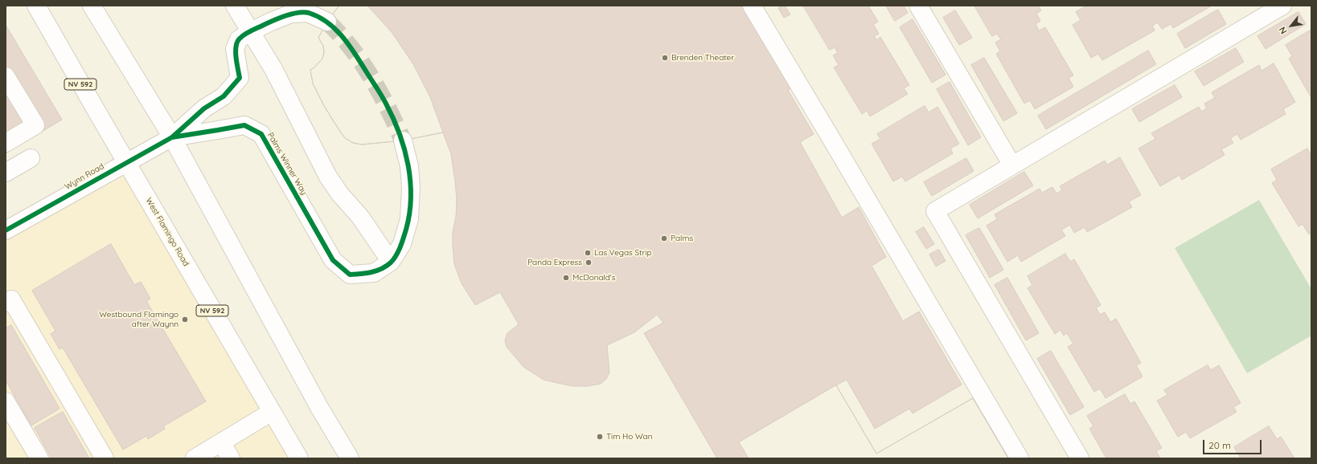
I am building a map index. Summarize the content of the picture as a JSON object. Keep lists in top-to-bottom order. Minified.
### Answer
{"streets":{"main road":["NV 592","Palms Winner Way","Wynn Road","West Flamingo Road"]},"crossings":[["Palms Winner Way","Wynn Road"],["Wynn Road","West Flamingo Road"]],"places":["Brenden Theater","Palms","Las Vegas Strip","Panda Express","McDonald's","Westbound Flamingo after Waynn","Tim Ho Wan"],"scale_bar":"20 m","north":"bottom left"}
